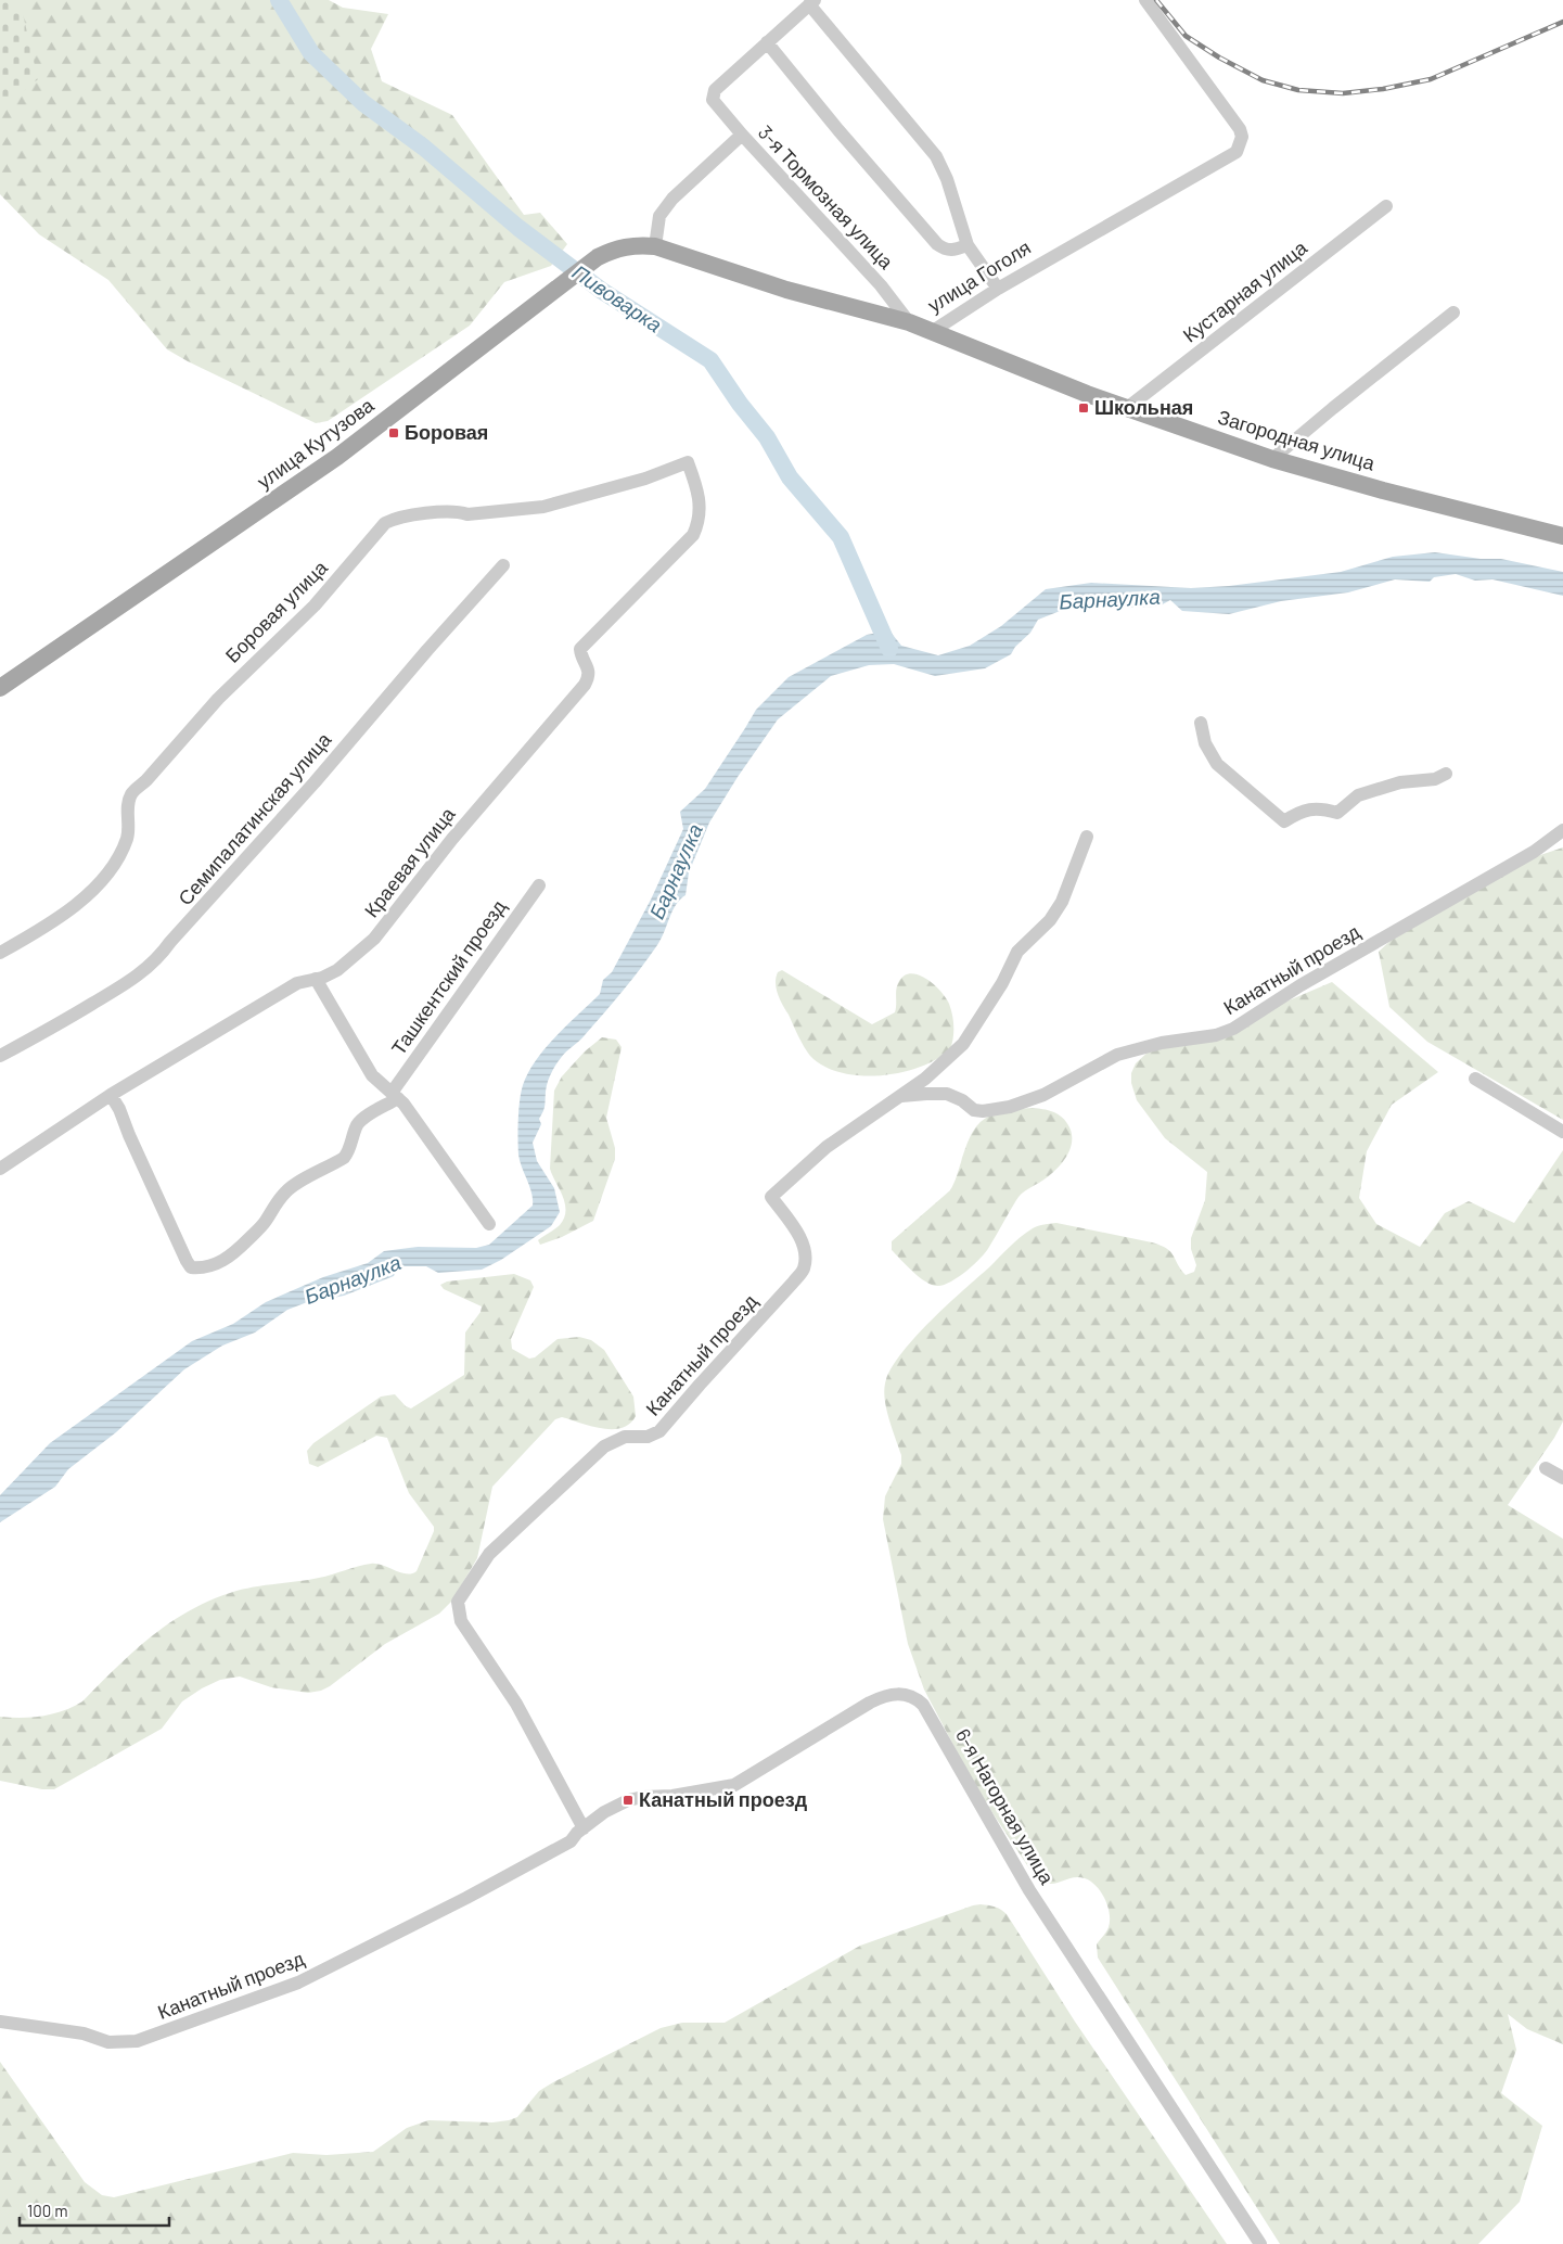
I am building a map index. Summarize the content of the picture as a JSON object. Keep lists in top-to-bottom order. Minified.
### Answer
{"streets":{"main road":["улица Гоголя","Загородная улица","улица Кутузова"],"street":["3-я Тормозная улица","Кустарная улица","Боровая улица","Семипалатинская улица","Краевая улица","Канатный проезд","Ташкентский проезд","6-я Нагорная улица"]},"crossings":[["3-я Тормозная улица","улица Гоголя"],["улица Гоголя","Загородная улица"],["улица Гоголя","улица Кутузова"],["Кустарная улица","Загородная улица"],["Боровая улица","Краевая улица"],["Краевая улица","Ташкентский проезд"],["Канатный проезд","6-я Нагорная улица"]],"water":["Пивоварка","Барнаулка"],"places":{"transit":["Школьная","Боровая","Канатный проезд"]},"scale_bar":"100 m"}
